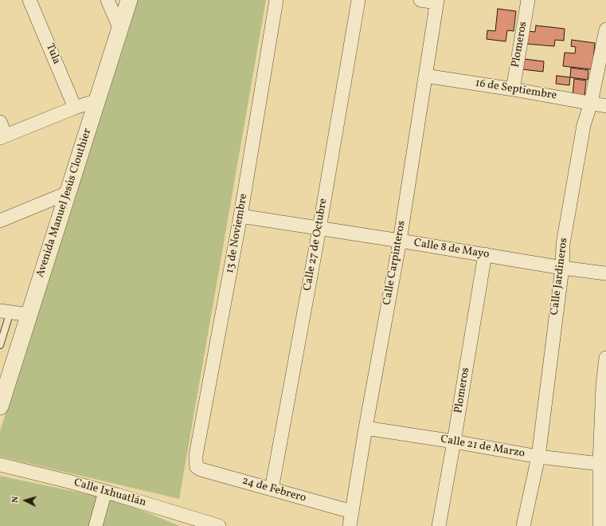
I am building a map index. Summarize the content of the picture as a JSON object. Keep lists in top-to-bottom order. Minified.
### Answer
{"streets":{"street":["Plomeros","Tula","16 de Septiembre","Avenida Manuel Jesús Clouthier","13 de Noviembre","Calle 27 de Octubre","Calle 8 de Mayo","Calle Carpinteros","Calle Jardineros","Calle 21 de Marzo","24 de Febrero","Calle Ixhuatlán"]},"crossings":[["Plomeros","16 de Septiembre"],["Plomeros","Calle 8 de Mayo"],["Plomeros","Calle 21 de Marzo"],["16 de Septiembre","Calle Carpinteros"],["16 de Septiembre","Calle Jardineros"],["13 de Noviembre","Calle 8 de Mayo"],["13 de Noviembre","24 de Febrero"],["Calle 27 de Octubre","Calle 8 de Mayo"],["Calle 27 de Octubre","24 de Febrero"],["Calle 8 de Mayo","Calle Carpinteros"],["Calle 8 de Mayo","Calle Jardineros"],["Calle Carpinteros","Calle 21 de Marzo"],["Calle Carpinteros","24 de Febrero"],["Calle Jardineros","Calle 21 de Marzo"]],"north":"left"}
